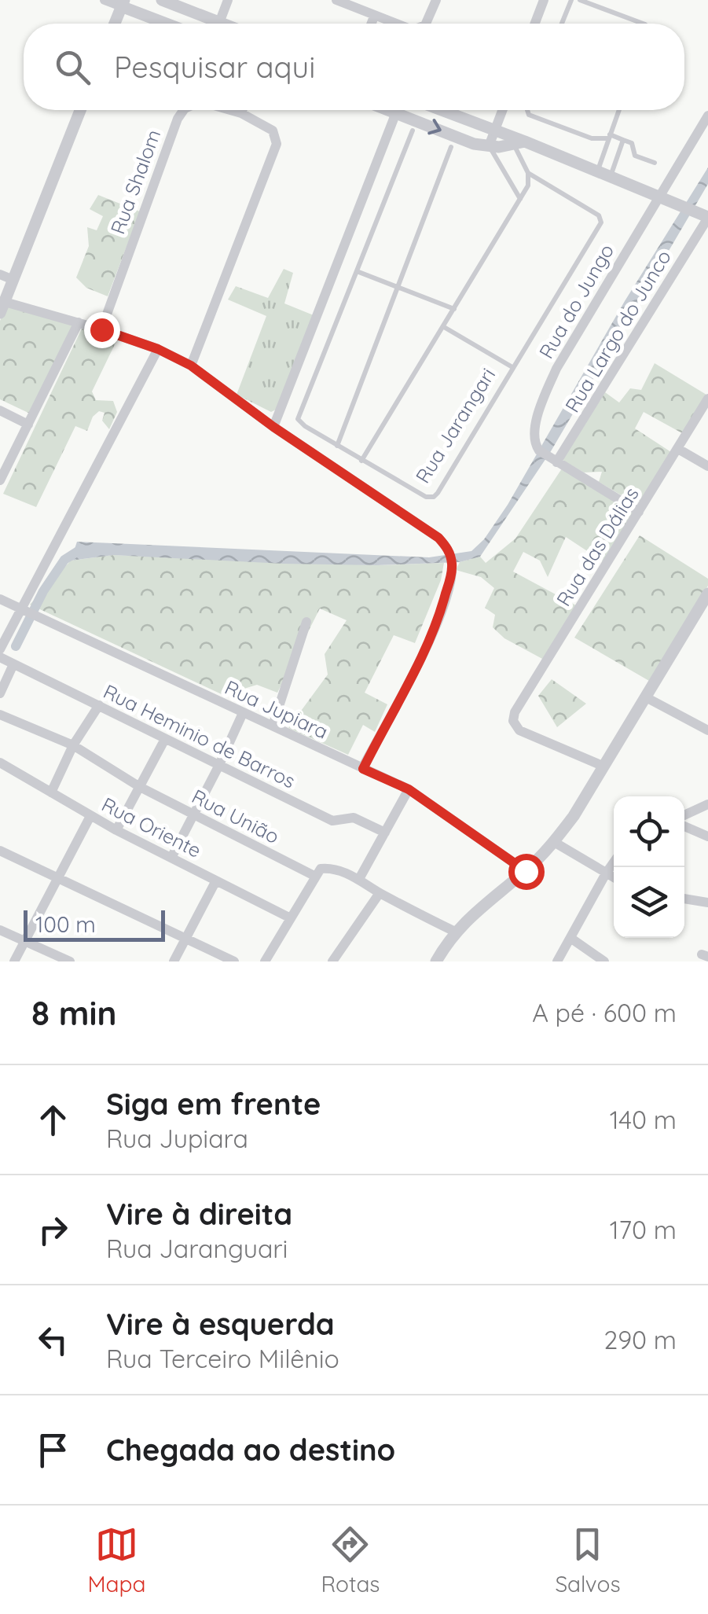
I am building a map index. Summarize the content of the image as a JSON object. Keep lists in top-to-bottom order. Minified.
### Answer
{"streets":{"street":["Rua Shalom","Rua do Jungo","Rua Largo do Junco","Rua das Dálias","Rua Jupiara","Rua Heminio de Barros","Rua União","Rua Oriente"],"lane":["Rua Jarangari"]},"crossings":[["Rua do Jungo","Rua Largo do Junco"]],"scale_bar":"100 m","page":{"search":"Pesquisar aqui","scale":"100 m","heading":["8 min","A pé · 600 m"],"list":[["Siga em frente","Rua Jupiara","140 m"],["Vire à direita","Rua Jaranguari","170 m"],["Vire à esquerda","Rua Terceiro Milênio","290 m"],"Chegada ao destino"],"nav":["Mapa","Rotas","Salvos"]}}
